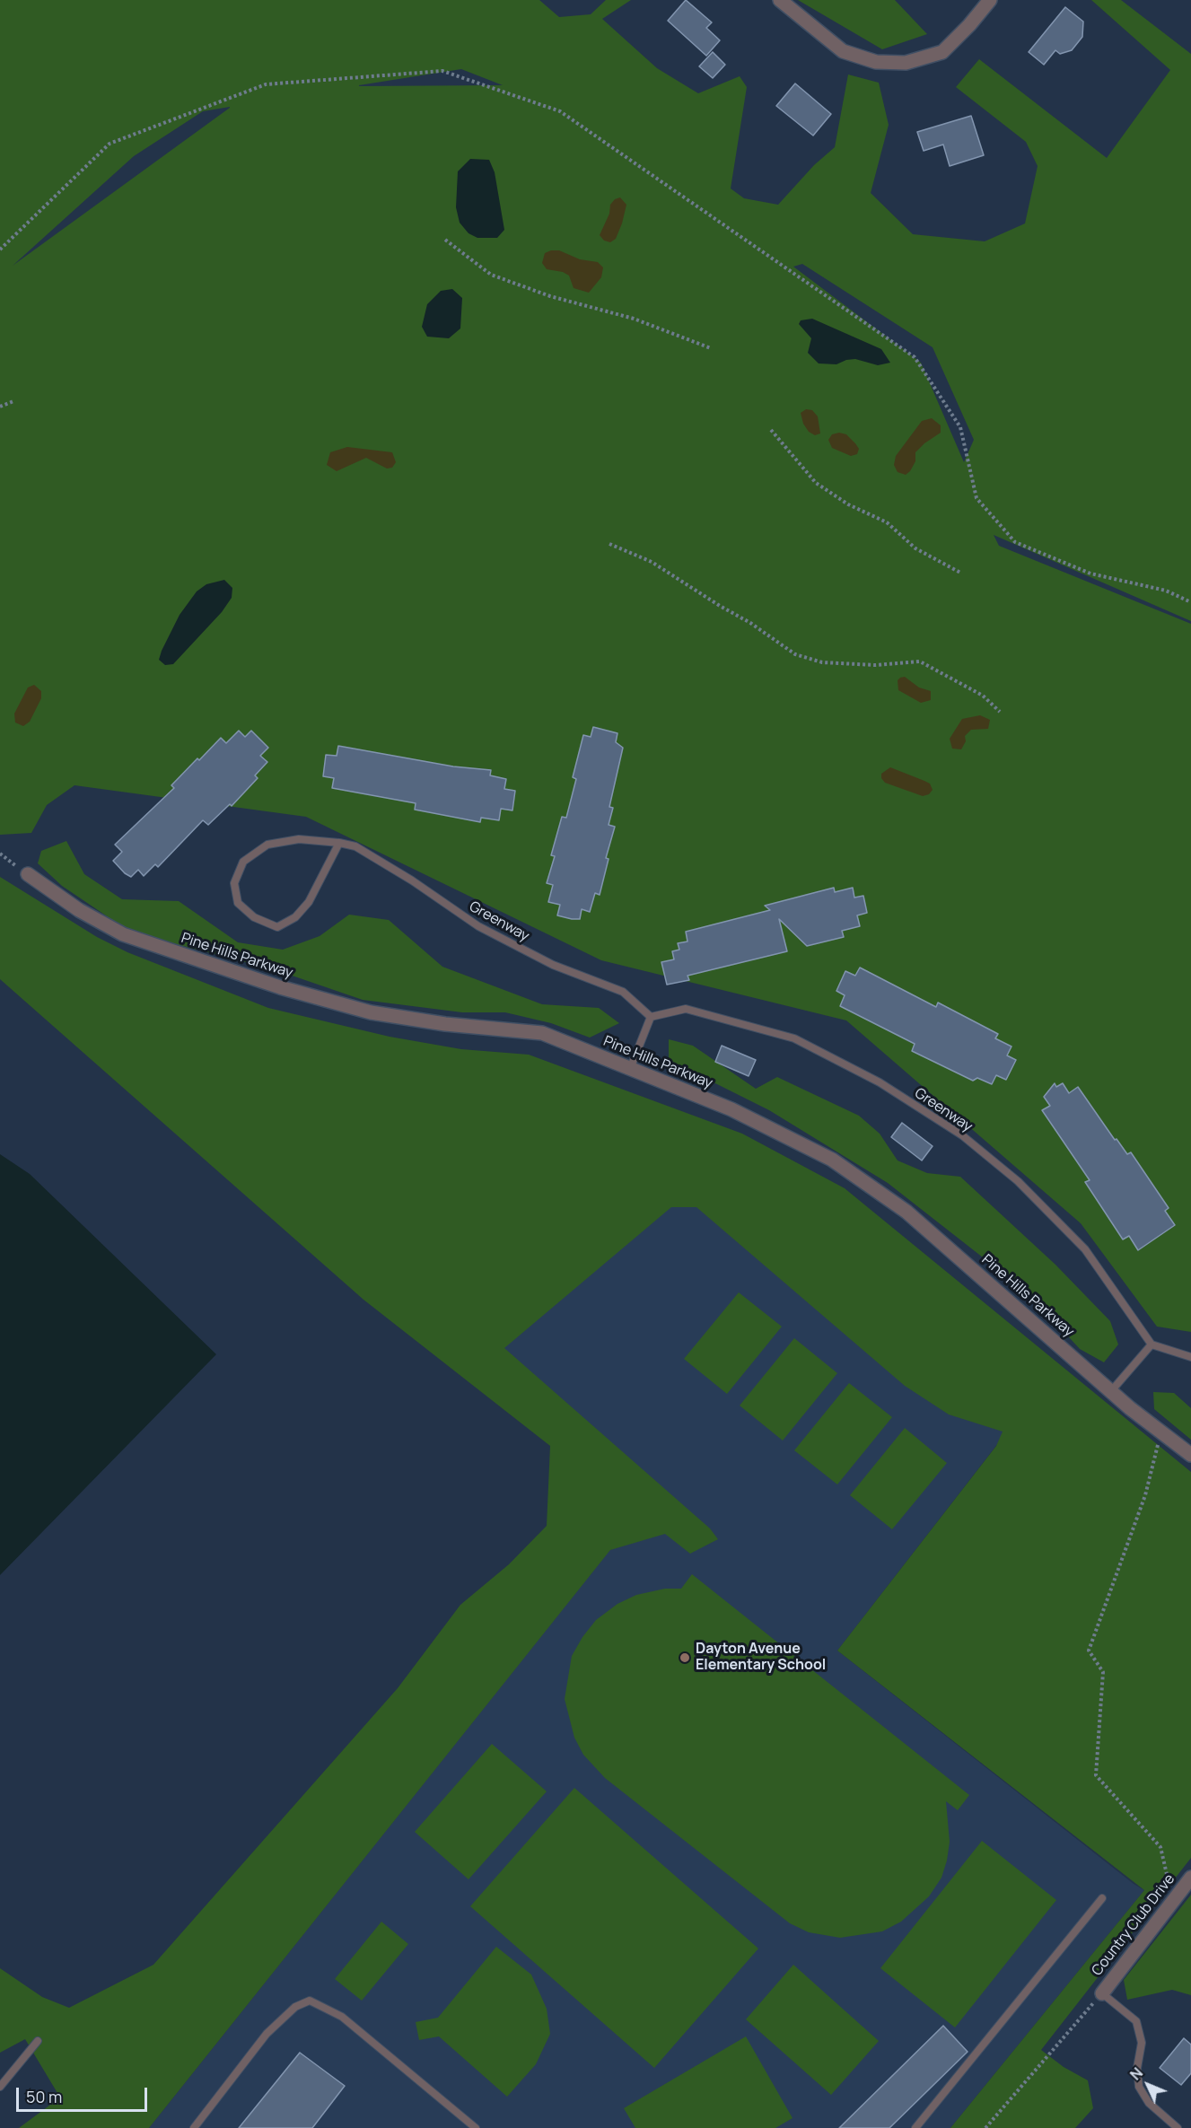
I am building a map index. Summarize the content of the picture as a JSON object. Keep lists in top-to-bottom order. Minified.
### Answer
{"streets":{"street":["Pine Hills Parkway","Country Club Drive"],"lane":["Greenway"]},"places":["Dayton Avenue Elementary School"],"scale_bar":"50 m","north":"top left"}
